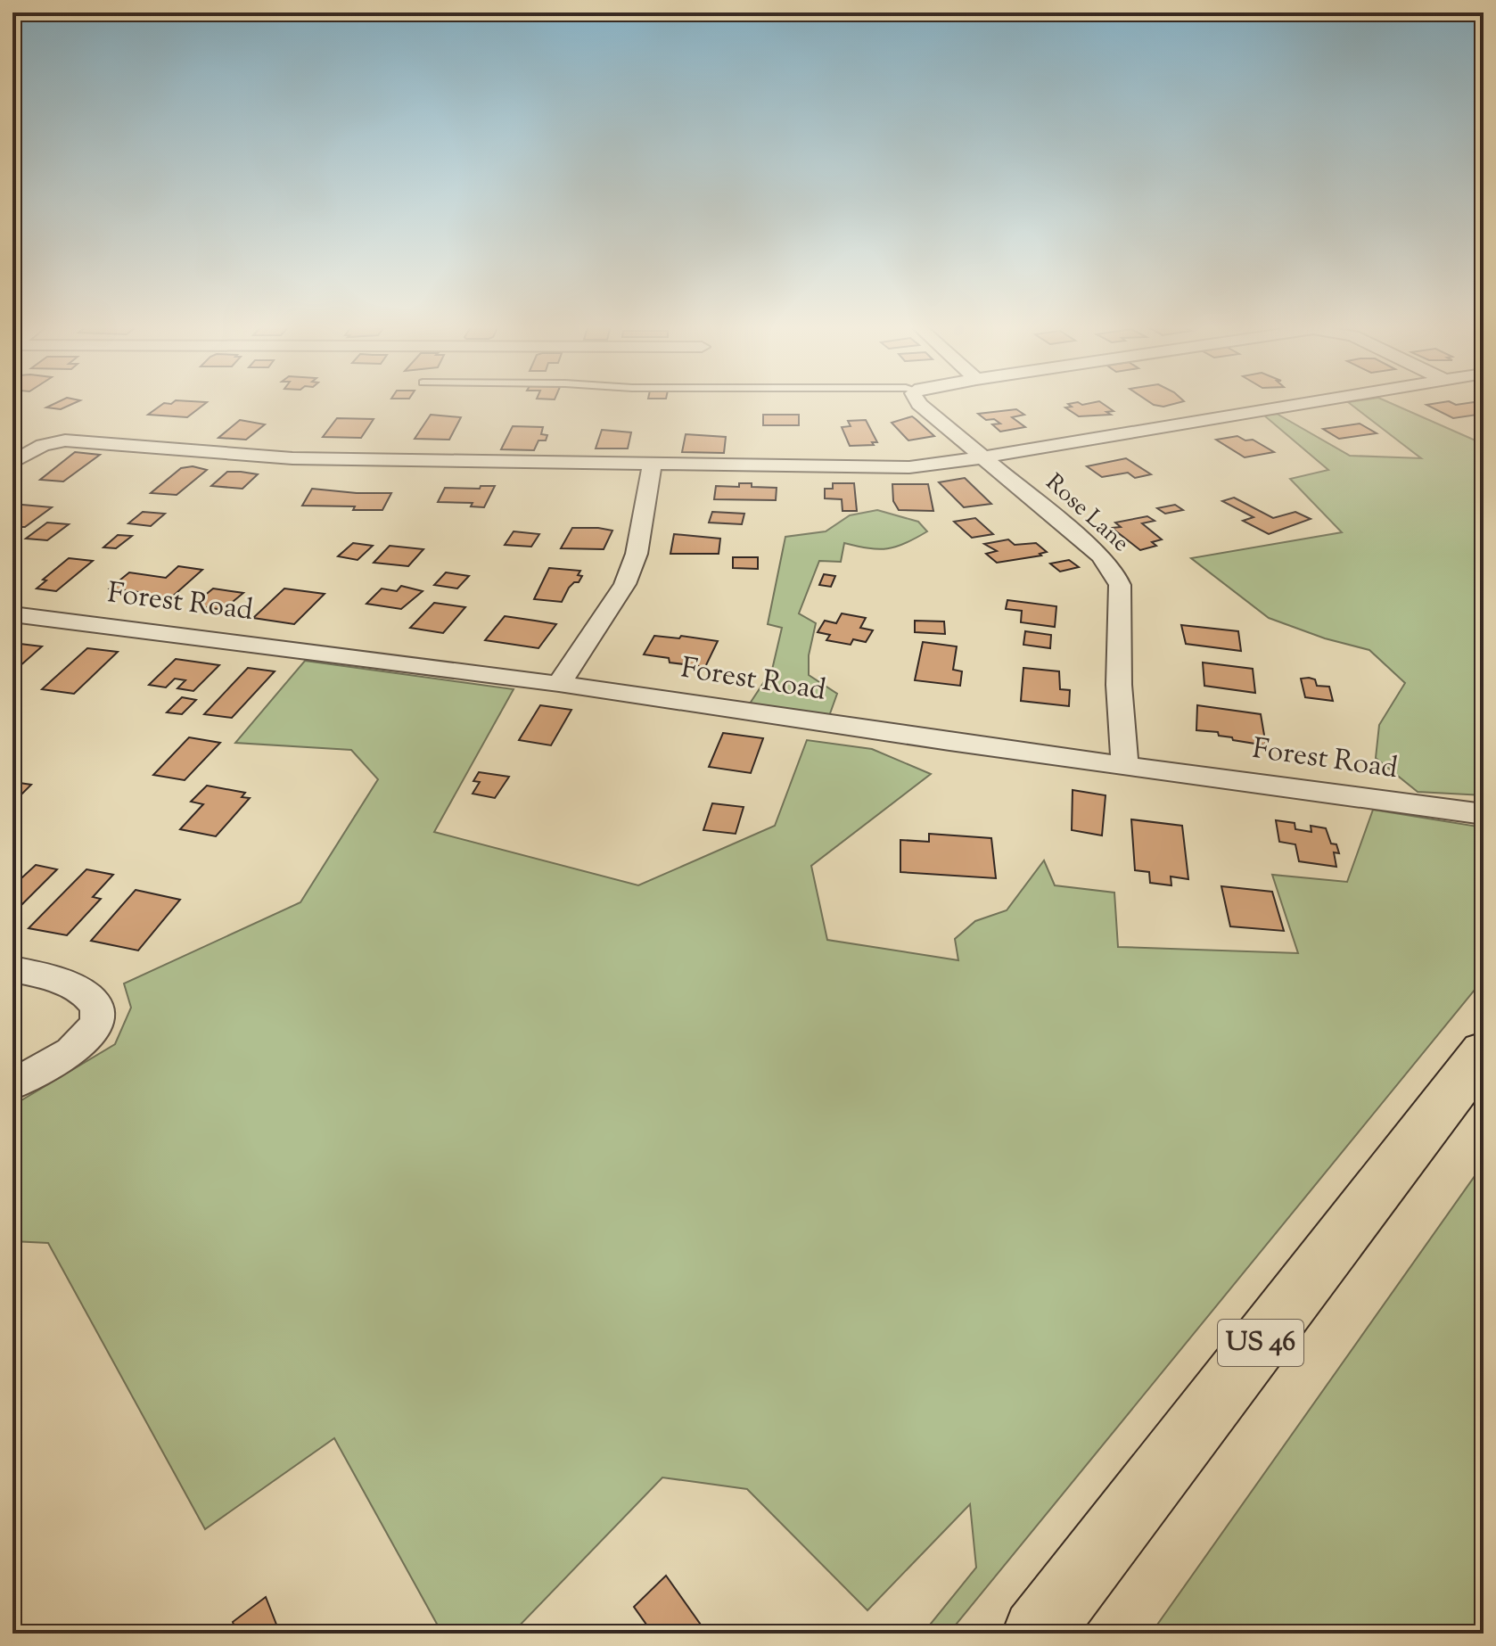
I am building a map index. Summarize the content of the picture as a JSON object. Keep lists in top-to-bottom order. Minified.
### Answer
{"streets":{"main road":["US 46"],"street":["Rose Lane","Forest Road"]},"crossings":[["Rose Lane","Forest Road"]]}
